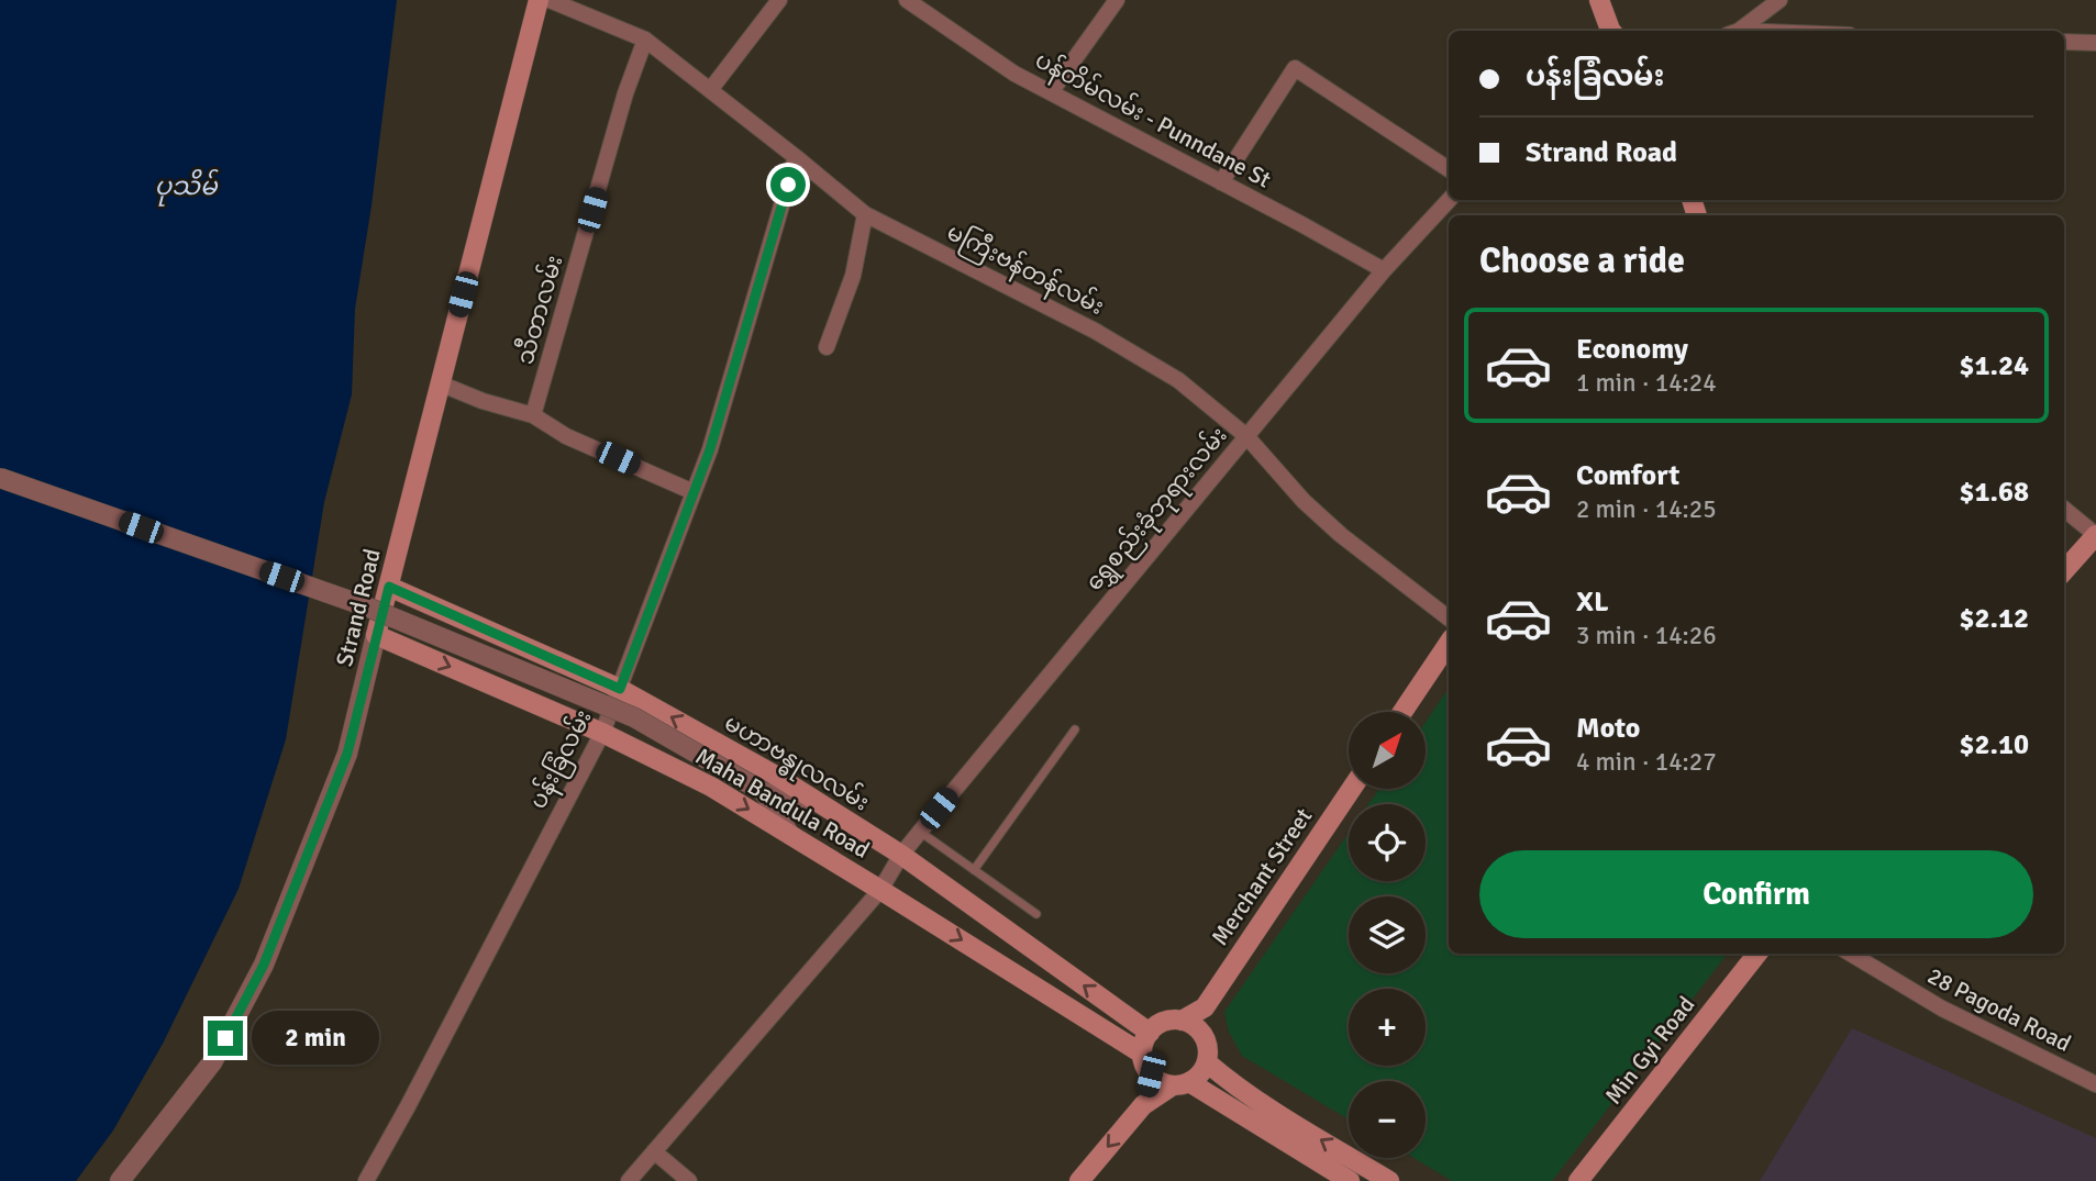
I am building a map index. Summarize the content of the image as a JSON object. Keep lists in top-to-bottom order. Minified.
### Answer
{"streets":{"main road":["Strand Road","မဟာဗန္ဓုလလမ်း","Maha Bandula Road","Merchant Street","Min Gyi Road"],"street":["ပန်တိမ်လမ်း - Punndane St","မကြီးဗန်တန်လမ်း","သီတာလမ်း","ရွှေစည်းခုံဘုရားလမ်း","ပန်းခြံလမ်း","28 Pagoda Road"]},"crossings":[["ပန်တိမ်လမ်း - Punndane St","ရွှေစည်းခုံဘုရားလမ်း"],["မကြီးဗန်တန်လမ်း","သီတာလမ်း"],["မကြီးဗန်တန်လမ်း","ရွှေစည်းခုံဘုရားလမ်း"],["မကြီးဗန်တန်လမ်း","ပန်းခြံလမ်း"],["ရွှေစည်းခုံဘုရားလမ်း","မဟာဗန္ဓုလလမ်း"],["ရွှေစည်းခုံဘုရားလမ်း","Maha Bandula Road"],["Strand Road","မဟာဗန္ဓုလလမ်း"],["Strand Road","Maha Bandula Road"],["ပန်းခြံလမ်း","မဟာဗန္ဓုလလမ်း"],["ပန်းခြံလမ်း","Maha Bandula Road"],["မဟာဗန္ဓုလလမ်း","Maha Bandula Road"]],"one_way":["မဟာဗန္ဓုလလမ်း","Maha Bandula Road"],"water":["ပုသိမ်"],"north":"top right","page":{"banner":["ပန်းခြံလမ်း","Strand Road"],"heading":"Choose a ride","list":[{"name":"Economy","note":"1 min · 14:24","value":"$1.24"},{"name":"Comfort","note":"2 min · 14:25","value":"$1.68"},{"name":"XL","note":"3 min · 14:26","value":"$2.12"},{"name":"Moto","note":"4 min · 14:27","value":"$2.10"}],"map_buttons":["+","−"],"buttons":"Confirm","bubble":"2 min"}}
